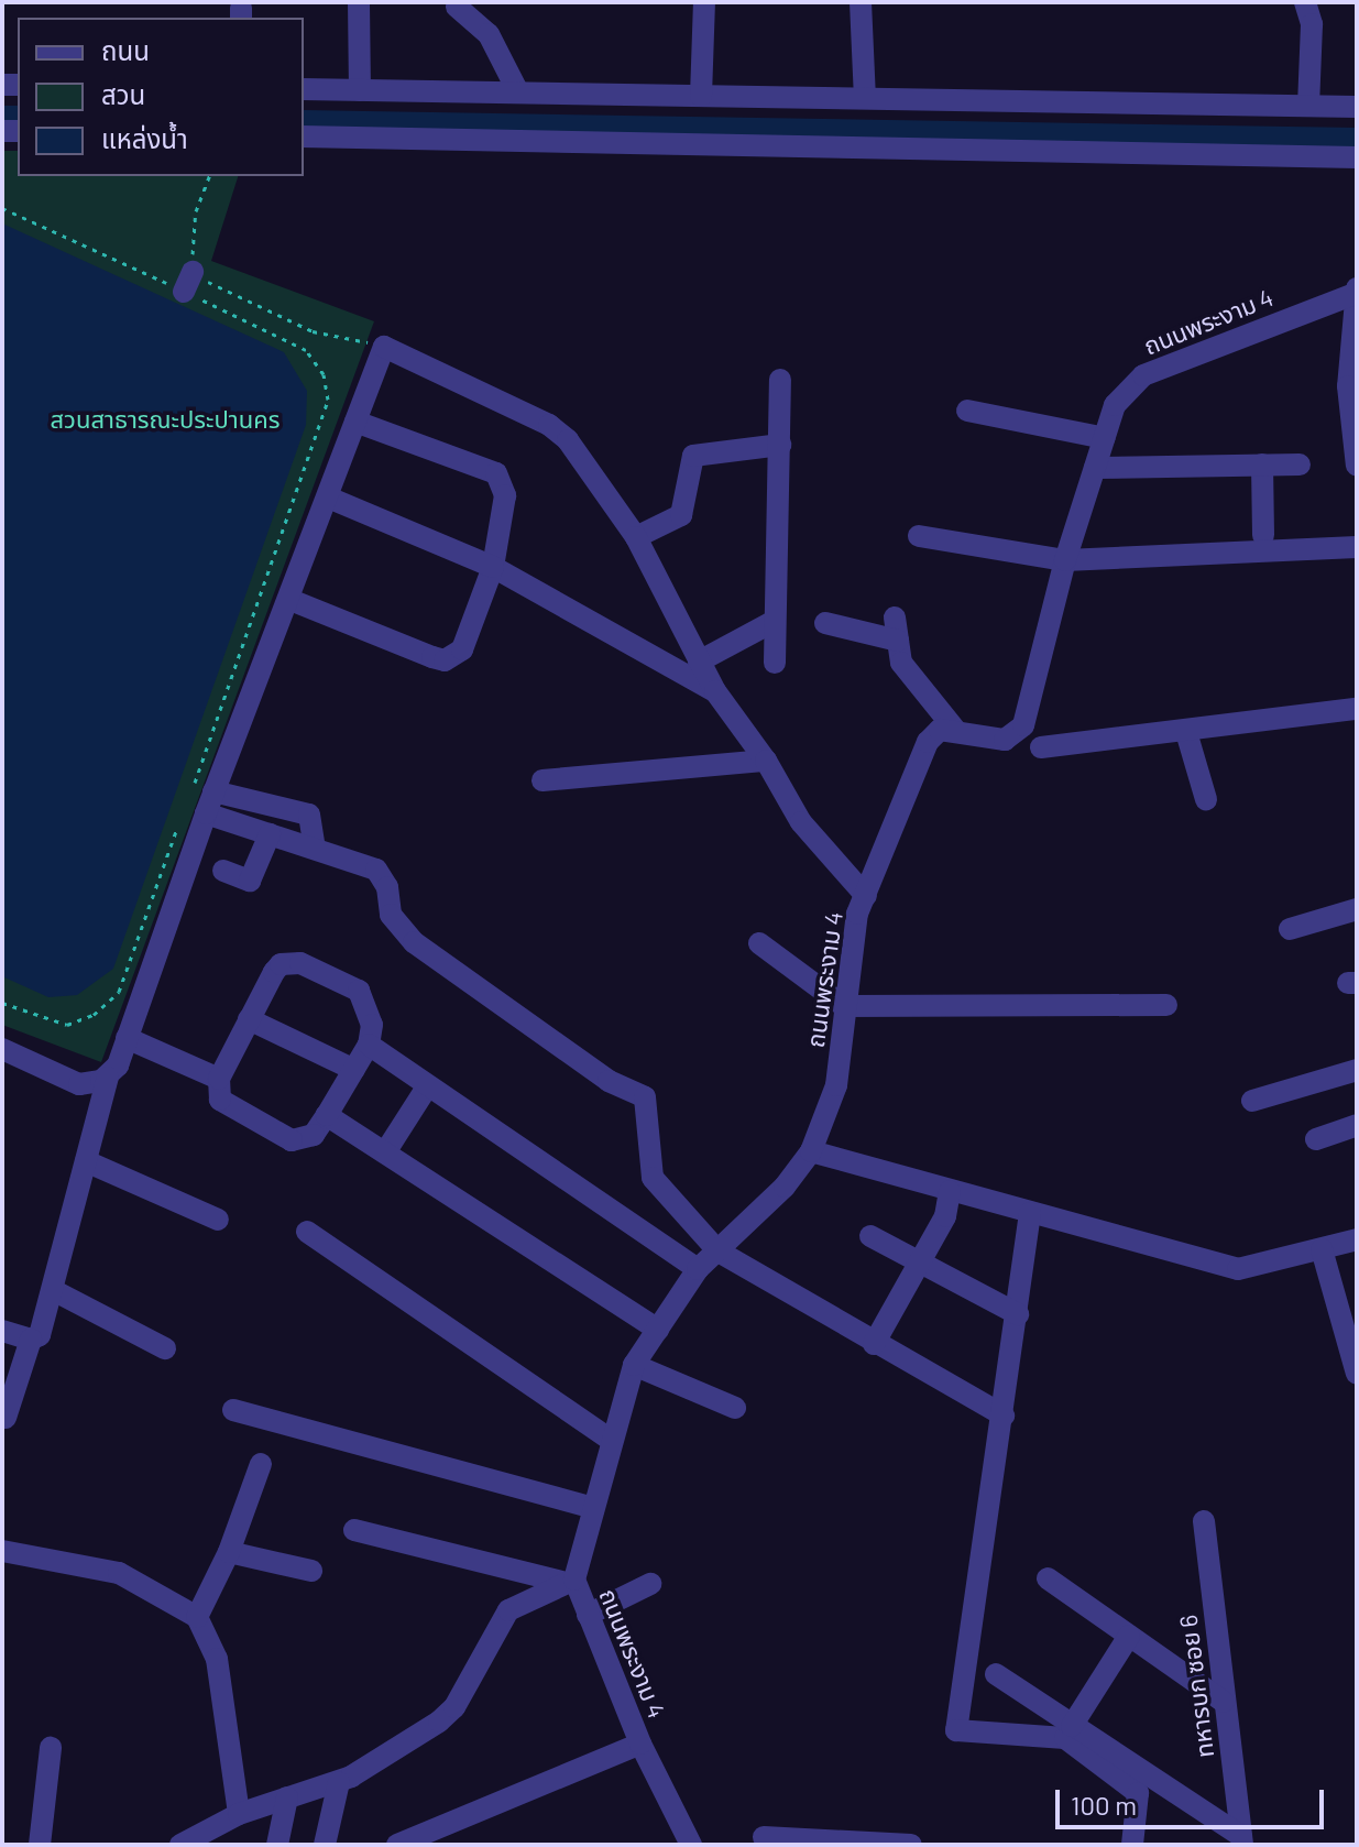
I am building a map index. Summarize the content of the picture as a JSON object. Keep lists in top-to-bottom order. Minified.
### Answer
{"streets":{"street":["ถนนพระงาม 4","ทหารบก ซอย 6"]},"parks":["สวนสาธารณะประปานคร"],"legend":["ถนน","สวน","แหล่งน้ำ"],"scale_bar":"100 m"}
